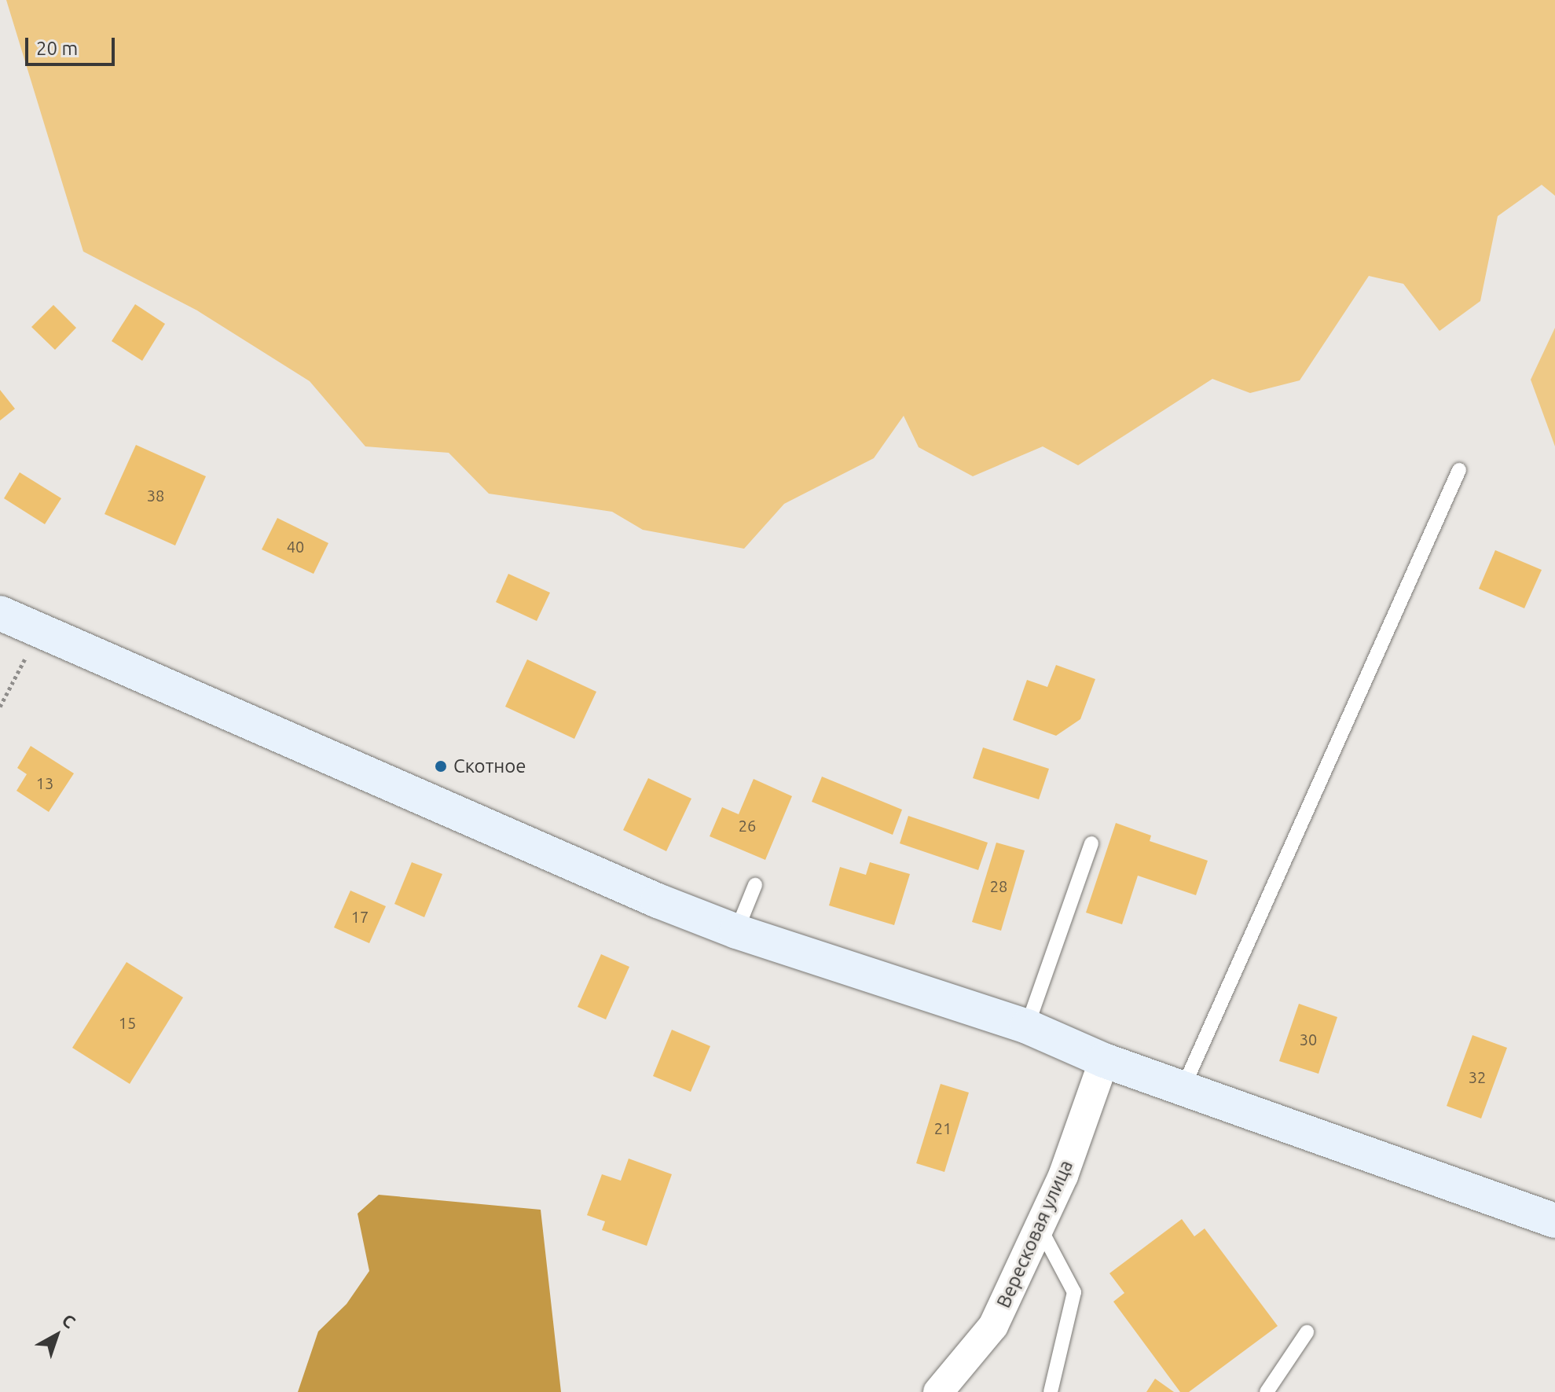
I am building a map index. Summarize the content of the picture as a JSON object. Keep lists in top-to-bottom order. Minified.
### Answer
{"streets":{"street":["Вересковая улица"]},"places":["Скотное"],"house_numbers":["38","40","13","26","28","17","15","30","32","21"],"scale_bar":"20 m","north":"top right"}
